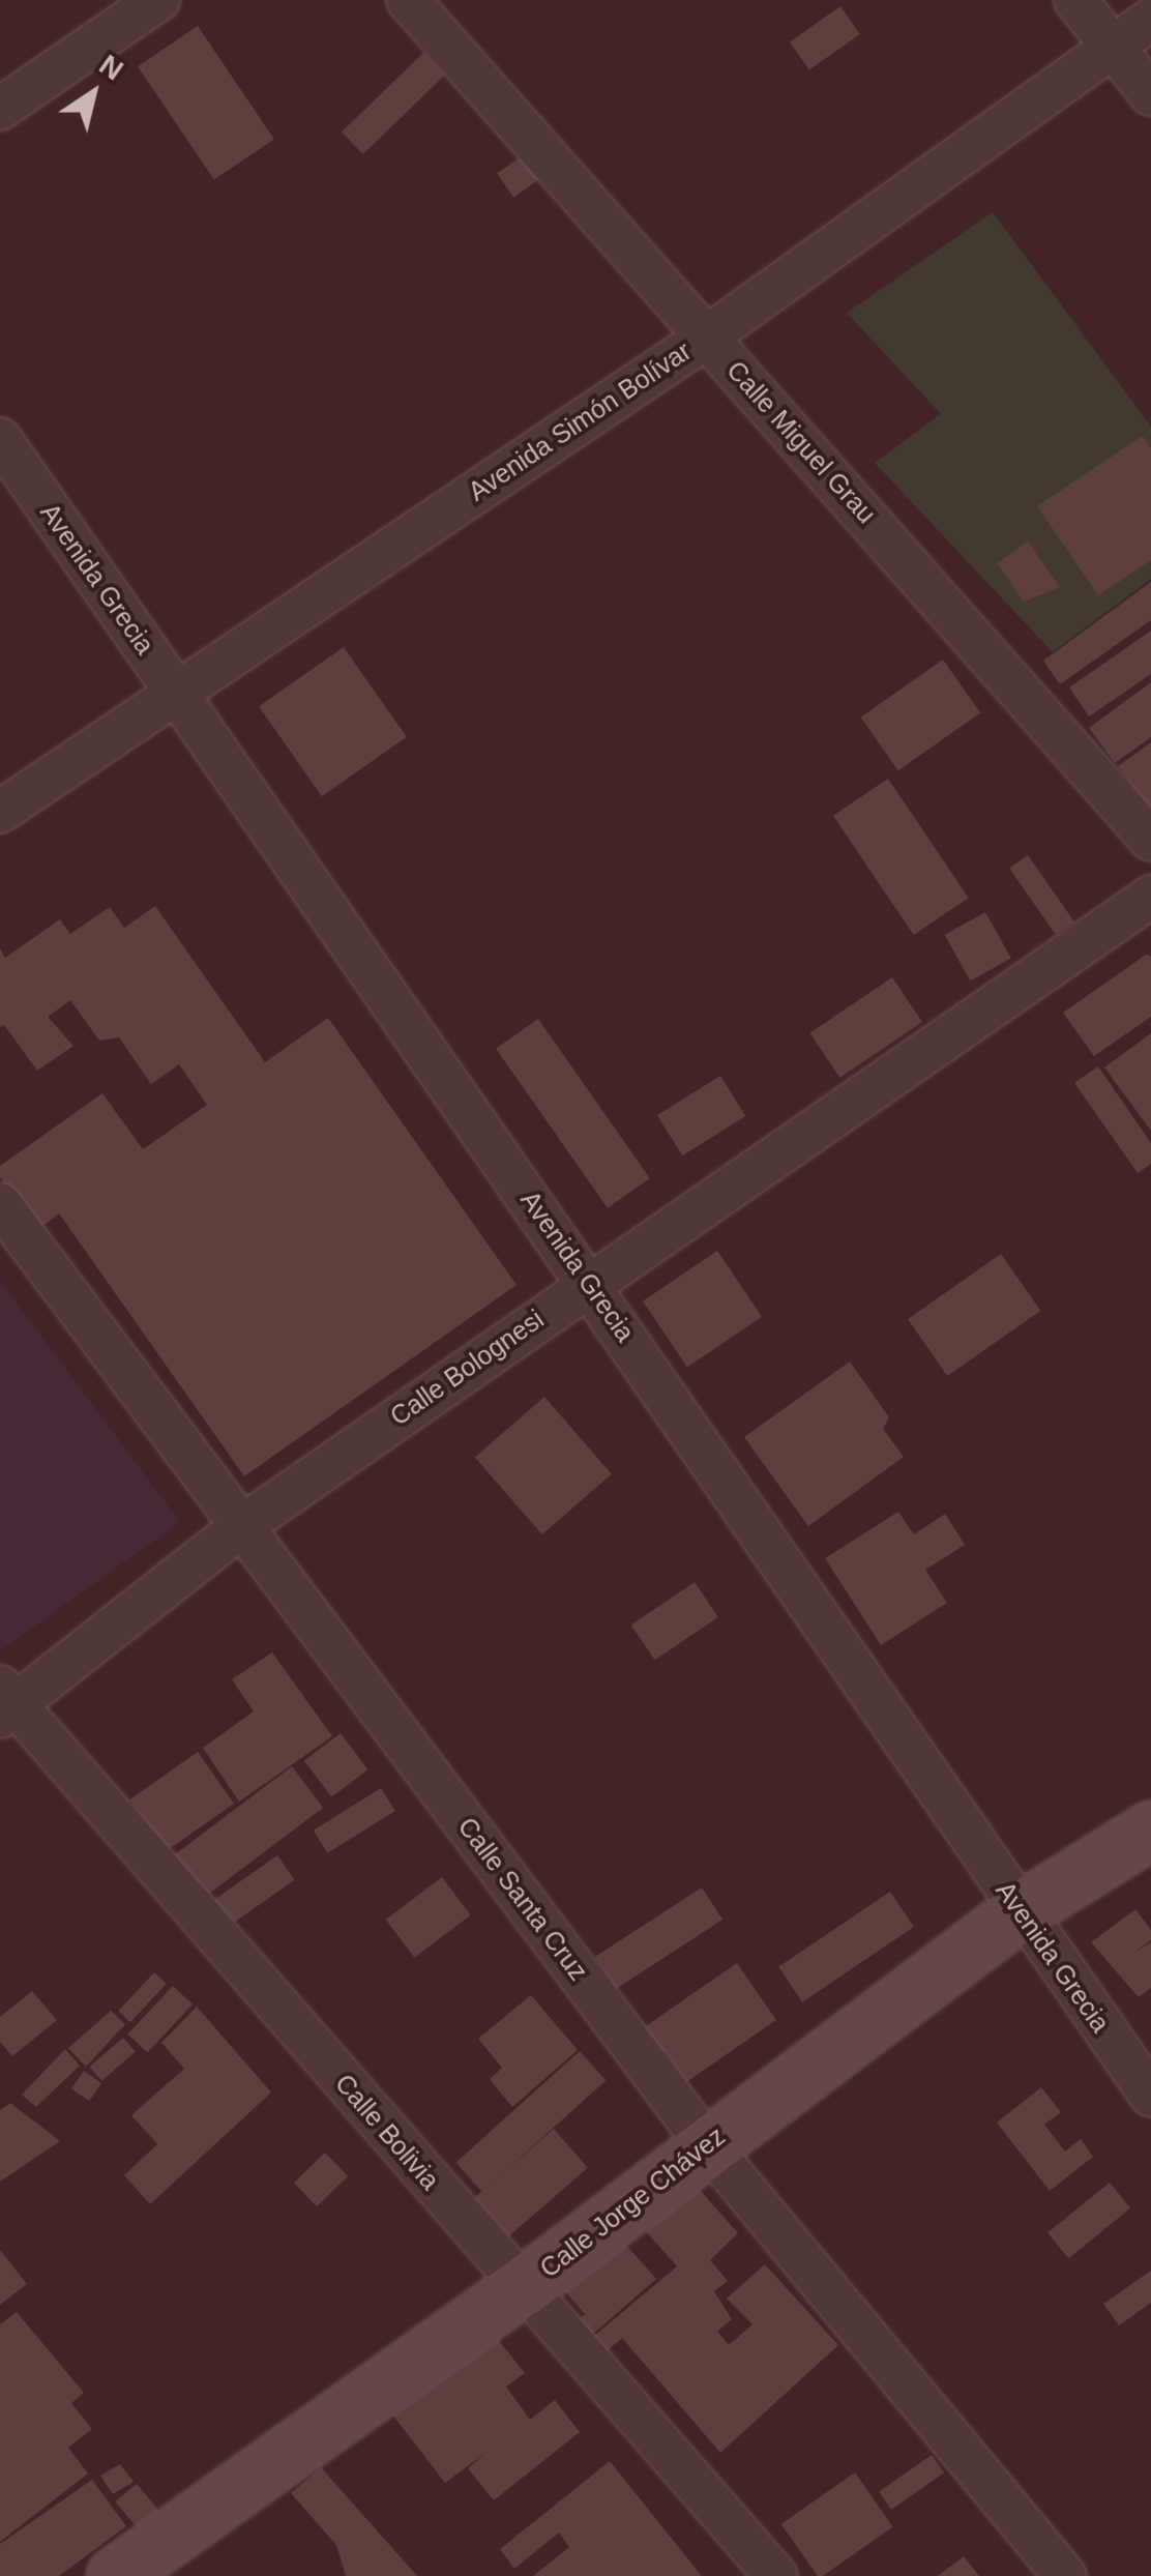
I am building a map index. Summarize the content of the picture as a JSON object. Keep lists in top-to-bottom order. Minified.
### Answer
{"streets":{"street":["Avenida Simón Bolívar","Calle Miguel Grau","Avenida Grecia","Calle Bolognesi","Calle Santa Cruz","Calle Bolivia","Calle Jorge Chávez"]},"crossings":[["Avenida Simón Bolívar","Calle Miguel Grau"],["Avenida Simón Bolívar","Avenida Grecia"],["Avenida Grecia","Calle Bolognesi"],["Avenida Grecia","Calle Jorge Chávez"],["Calle Bolognesi","Calle Santa Cruz"],["Calle Bolognesi","Calle Bolivia"],["Calle Santa Cruz","Calle Jorge Chávez"],["Calle Bolivia","Calle Jorge Chávez"]],"north":"top right"}
